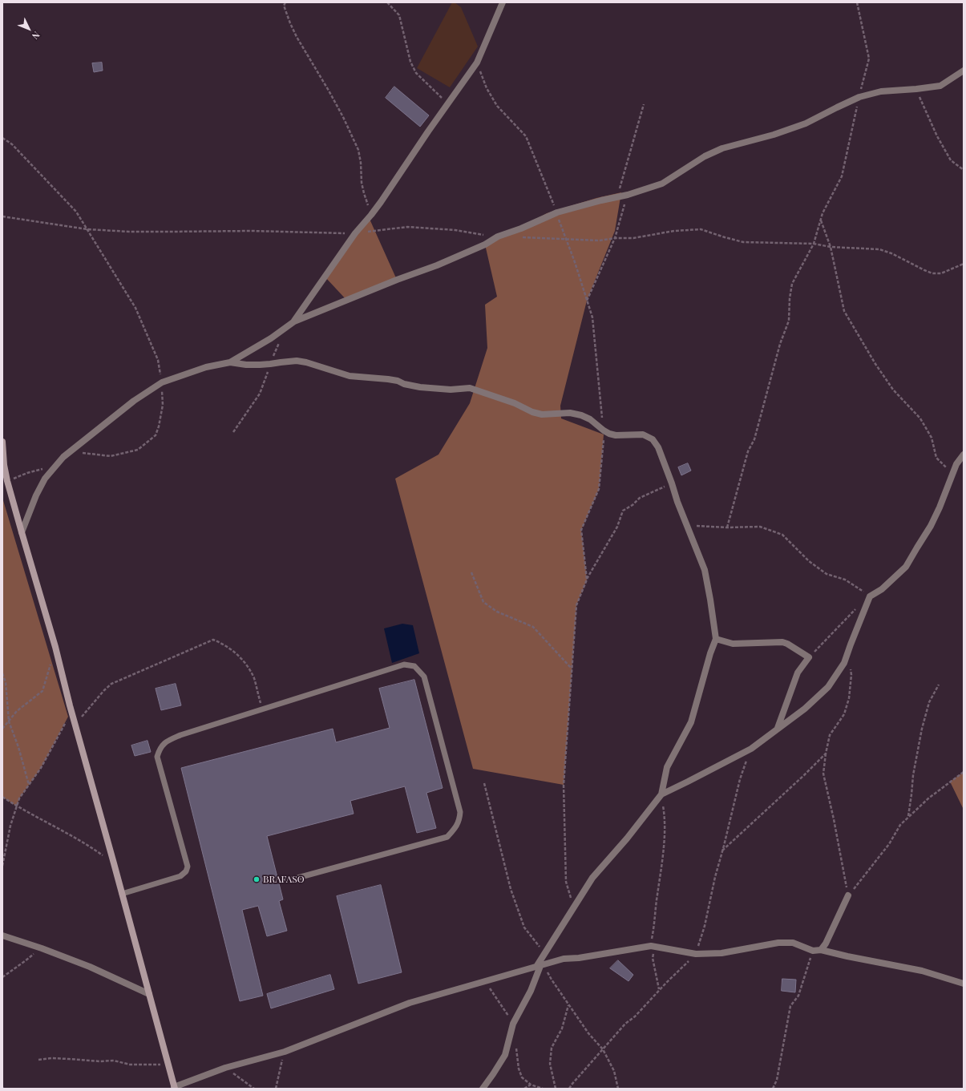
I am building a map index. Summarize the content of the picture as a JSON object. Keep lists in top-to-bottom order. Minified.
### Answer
{"places":["BRAFASO"],"north":"bottom right"}
